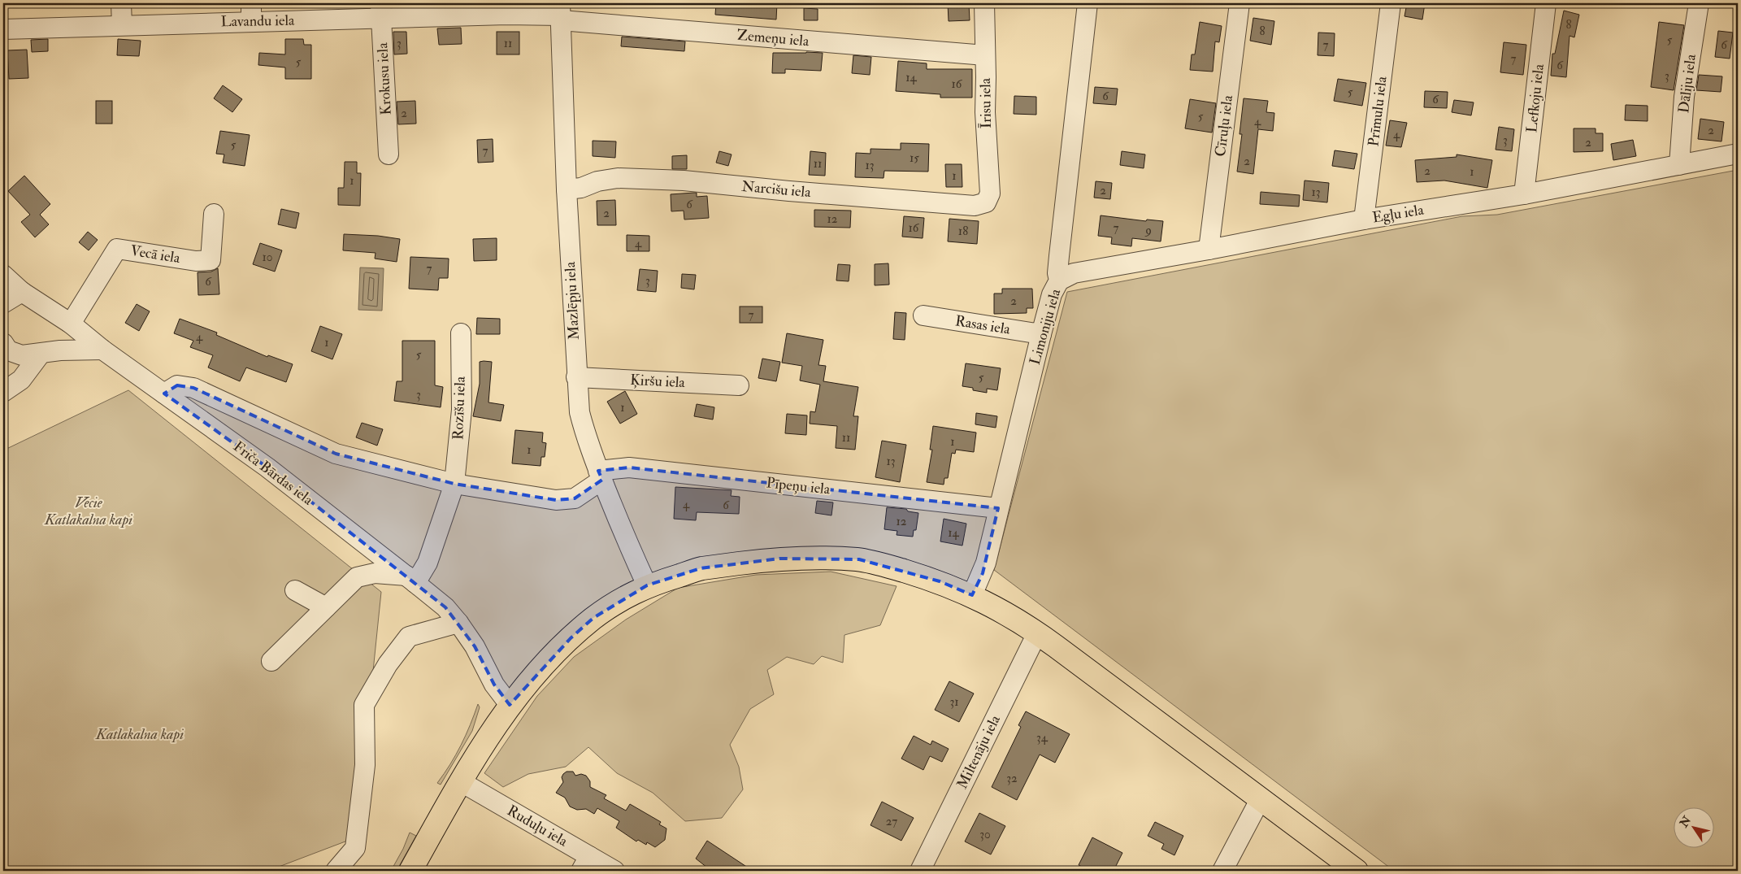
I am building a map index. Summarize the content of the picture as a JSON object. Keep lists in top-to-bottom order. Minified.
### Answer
{"streets":{"street":["Lavandu iela","Zemeņu iela","Krokusu iela","Dāliju iela","Lefkoju iela","Īrisu iela","Prīmulu iela","Cīruļu iela","Narcišu iela","Egļu iela","Vecā iela","Mazlēpju iela","Rasas iela","Limoniju iela","Ķiršu iela","Rozīšu iela","Friča Bārdas iela","Pīpeņu iela","Miltenāju iela","Ruduļu iela"]},"crossings":[["Lavandu iela","Zemeņu iela"],["Lavandu iela","Krokusu iela"],["Lavandu iela","Mazlēpju iela"],["Zemeņu iela","Īrisu iela"],["Zemeņu iela","Mazlēpju iela"],["Dāliju iela","Egļu iela"],["Lefkoju iela","Egļu iela"],["Īrisu iela","Narcišu iela"],["Prīmulu iela","Egļu iela"],["Cīruļu iela","Egļu iela"],["Narcišu iela","Mazlēpju iela"],["Egļu iela","Limoniju iela"],["Vecā iela","Friča Bārdas iela"],["Mazlēpju iela","Ķiršu iela"],["Mazlēpju iela","Pīpeņu iela"],["Rasas iela","Limoniju iela"],["Limoniju iela","Pīpeņu iela"],["Rozīšu iela","Friča Bārdas iela"]],"parks":["Vecie Katlakalna kapi","Katlakalna kapi"],"house_numbers":["8","8","5","3","11","7","6","7","5","6","3","14","16","5","6","6","2","5","4","2","4","3","2","5","7","15","2","11","13","2","1","1","1","2","13","6","2","12","16","7","9","18","4","10","7","3","6","2","7","4","1","5","5","3","1","11","1","1","13","4","6","12","14","31","34","32","27","30"],"north":"top left"}
